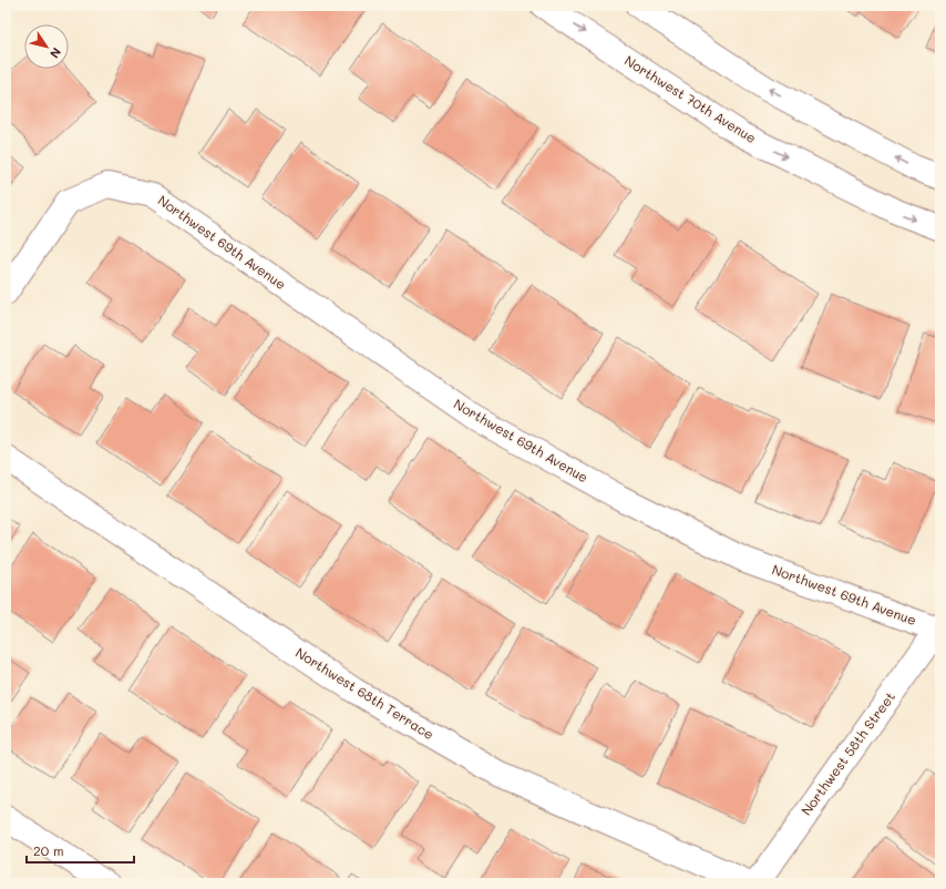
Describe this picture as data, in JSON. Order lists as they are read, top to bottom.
{
  "streets": {
    "street": [
      "Northwest 70th Avenue",
      "Northwest 69th Avenue",
      "Northwest 68th Terrace",
      "Northwest 58th Street"
    ]
  },
  "crossings": [
    ["Northwest 69th Avenue", "Northwest 58th Street"]
  ],
  "scale_bar": "20 m",
  "north": "bottom right"
}
